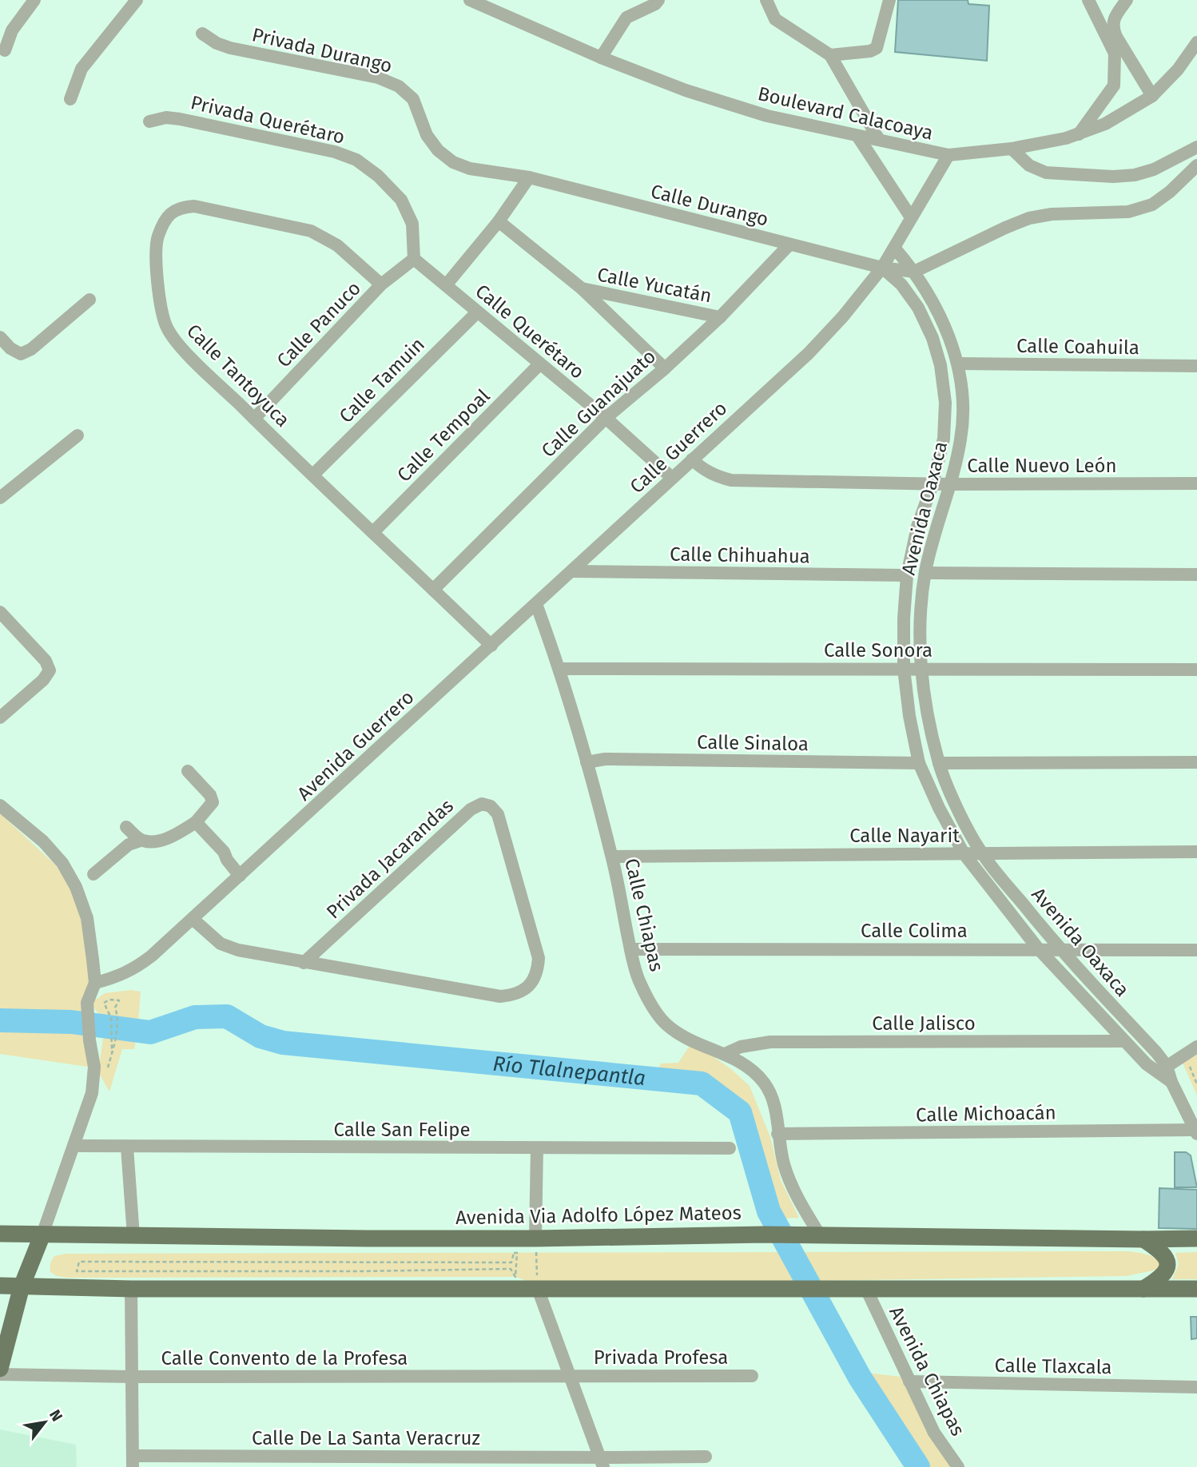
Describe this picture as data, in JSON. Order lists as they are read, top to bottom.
{
  "streets": {
    "main road": ["Avenida Via Adolfo López Mateos"],
    "street": [
      "Privada Durango",
      "Boulevard Calacoaya",
      "Privada Querétaro",
      "Calle Durango",
      "Calle Yucatán",
      "Calle Panuco",
      "Calle Querétaro",
      "Calle Coahuila",
      "Calle Tantoyuca",
      "Calle Tamuin",
      "Calle Guanajuato",
      "Calle Tempoal",
      "Calle Guerrero",
      "Calle Nuevo León",
      "Avenida Oaxaca",
      "Calle Chihuahua",
      "Calle Sonora",
      "Calle Sinaloa",
      "Avenida Guerrero",
      "Calle Nayarit",
      "Privada Jacarandas",
      "Calle Chiapas",
      "Calle Colima",
      "Calle Jalisco",
      "Calle Michoacán",
      "Calle San Felipe",
      "Privada Profesa",
      "Calle Convento de la Profesa",
      "Calle Tlaxcala",
      "Avenida Chiapas",
      "Calle De La Santa Veracruz"
    ]
  },
  "crossings": [
    ["Privada Durango", "Calle Durango"],
    ["Boulevard Calacoaya", "Calle Guerrero"],
    ["Privada Querétaro", "Calle Panuco"],
    ["Privada Querétaro", "Calle Querétaro"],
    ["Calle Durango", "Calle Guanajuato"],
    ["Calle Durango", "Calle Guerrero"],
    ["Calle Durango", "Avenida Oaxaca"],
    ["Calle Yucatán", "Calle Guanajuato"],
    ["Calle Panuco", "Calle Querétaro"],
    ["Calle Panuco", "Calle Tantoyuca"],
    ["Calle Querétaro", "Calle Tamuin"],
    ["Calle Querétaro", "Calle Guanajuato"],
    ["Calle Querétaro", "Calle Tempoal"],
    ["Calle Querétaro", "Calle Guerrero"],
    ["Calle Coahuila", "Avenida Oaxaca"],
    ["Calle Tantoyuca", "Calle Tamuin"],
    ["Calle Tantoyuca", "Calle Guanajuato"],
    ["Calle Tantoyuca", "Calle Tempoal"],
    ["Calle Tantoyuca", "Calle Guerrero"],
    ["Calle Tantoyuca", "Avenida Guerrero"],
    ["Calle Guerrero", "Calle Nuevo León"],
    ["Calle Guerrero", "Avenida Oaxaca"],
    ["Calle Guerrero", "Calle Chihuahua"],
    ["Calle Guerrero", "Avenida Guerrero"],
    ["Calle Guerrero", "Calle Chiapas"],
    ["Calle Nuevo León", "Avenida Oaxaca"],
    ["Avenida Oaxaca", "Calle Chihuahua"],
    ["Avenida Oaxaca", "Calle Sonora"],
    ["Avenida Oaxaca", "Calle Sinaloa"],
    ["Avenida Oaxaca", "Calle Nayarit"],
    ["Avenida Oaxaca", "Calle Colima"],
    ["Avenida Oaxaca", "Calle Jalisco"],
    ["Avenida Oaxaca", "Calle Michoacán"],
    ["Calle Sonora", "Calle Chiapas"],
    ["Calle Sinaloa", "Calle Chiapas"],
    ["Avenida Guerrero", "Privada Jacarandas"],
    ["Calle Nayarit", "Calle Chiapas"],
    ["Calle Chiapas", "Calle Colima"],
    ["Calle Chiapas", "Calle Jalisco"],
    ["Calle Chiapas", "Calle Michoacán"],
    ["Calle Chiapas", "Avenida Via Adolfo López Mateos"],
    ["Privada Profesa", "Calle Convento de la Profesa"],
    ["Calle Tlaxcala", "Avenida Chiapas"]
  ],
  "water": ["Río Tlalnepantla"],
  "north": "top right"
}
